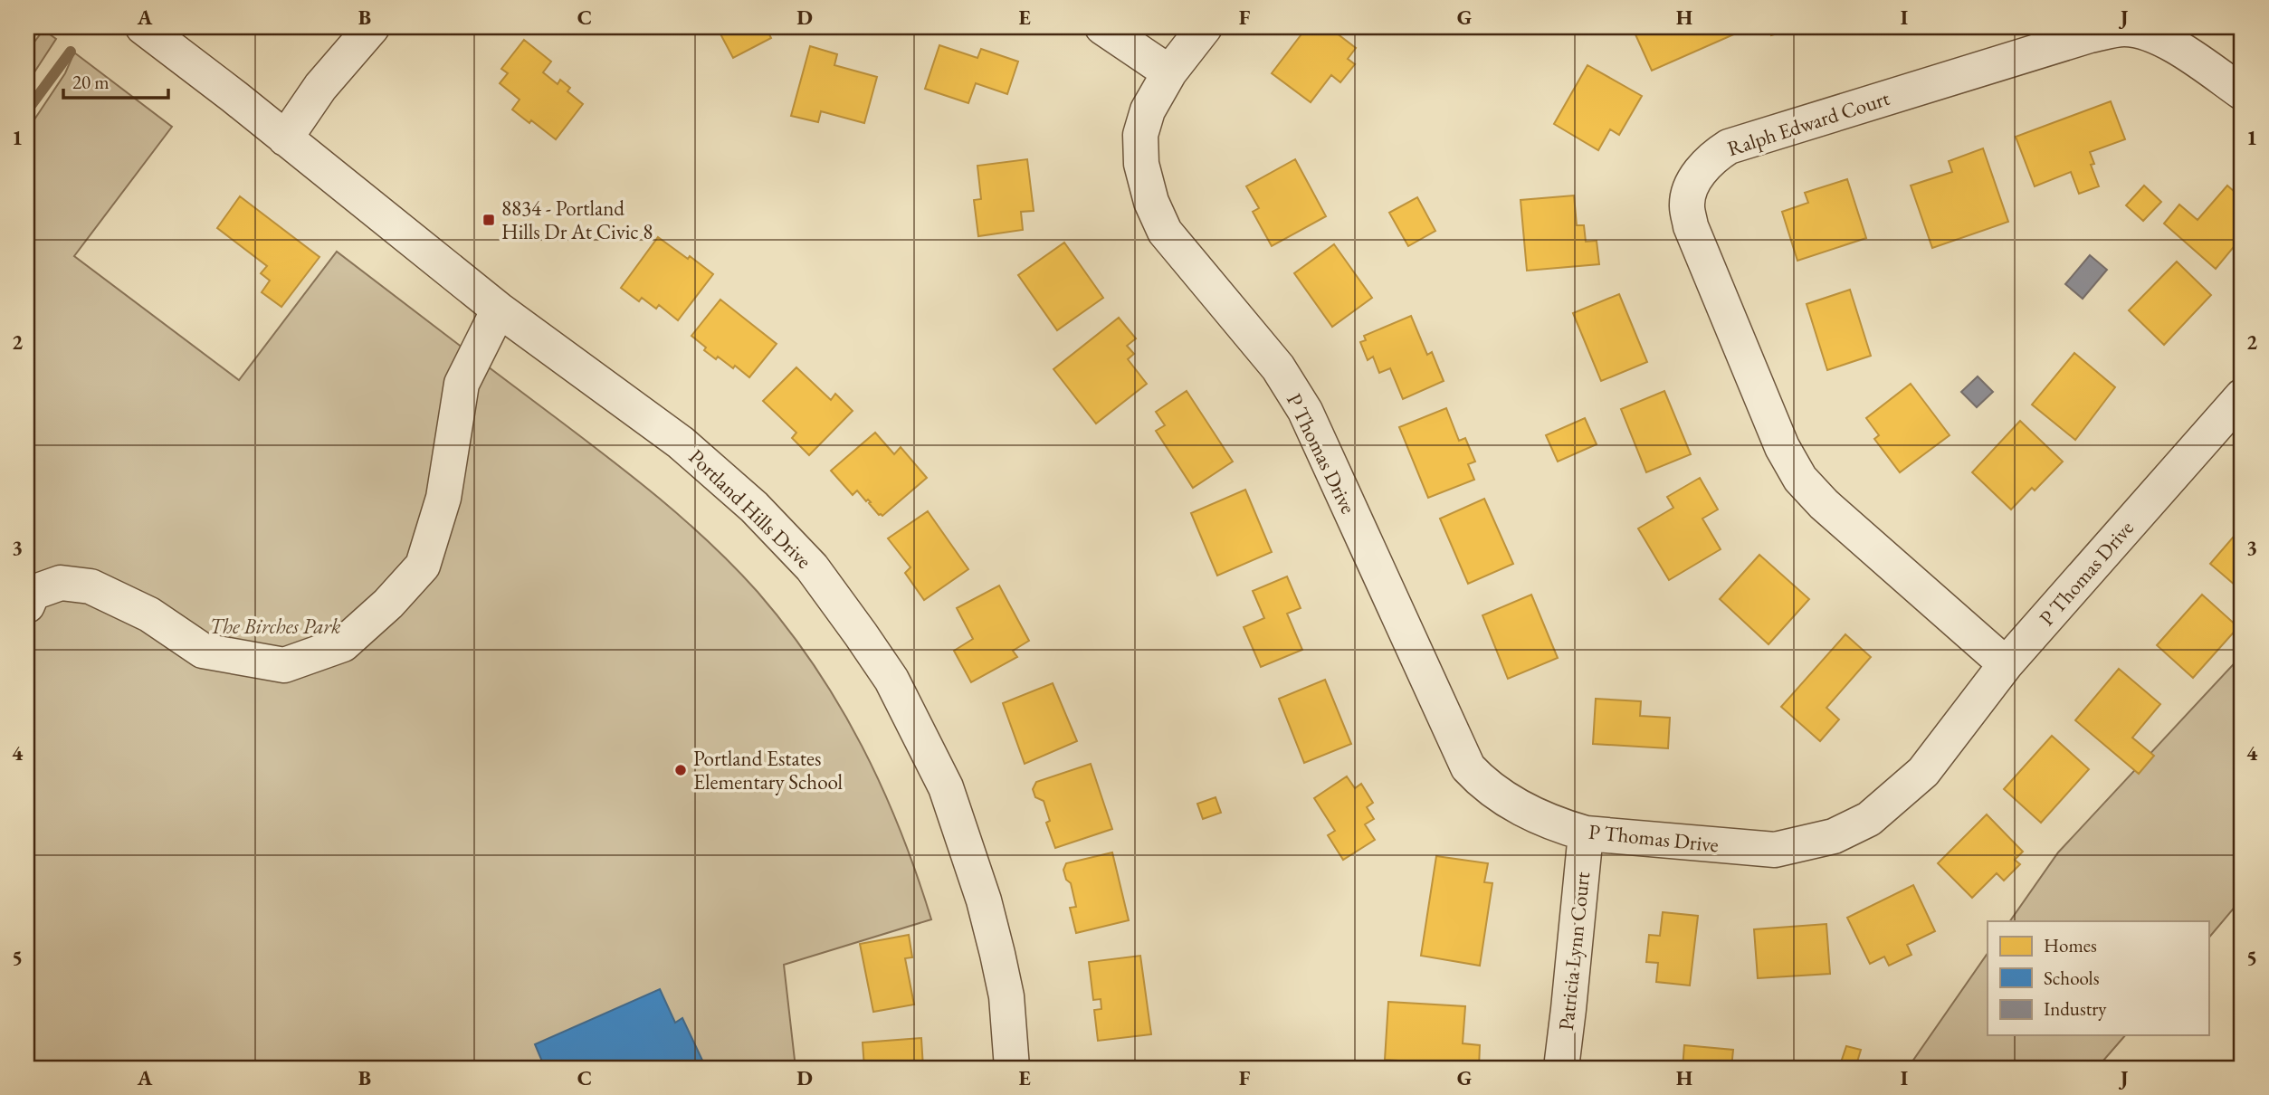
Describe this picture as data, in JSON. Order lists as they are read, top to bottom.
{
  "streets": {
    "street": [
      "Ralph Edward Court",
      "P Thomas Drive",
      "Portland Hills Drive",
      "Patricia Lynn Court"
    ]
  },
  "crossings": [
    ["Ralph Edward Court", "P Thomas Drive"],
    ["P Thomas Drive", "Patricia Lynn Court"]
  ],
  "parks": ["The Birches Park"],
  "places": {
    "transit": ["8834 - Portland Hills Dr At Civic 8"],
    "other": ["Portland Estates Elementary School"]
  },
  "legend": ["Homes", "Schools", "Industry"],
  "scale_bar": "20 m",
  "grid": {
    "columns": [
      "A",
      "B",
      "C",
      "D",
      "E",
      "F",
      "G",
      "H",
      "I",
      "J"
    ],
    "rows": [
      "1",
      "2",
      "3",
      "4",
      "5"
    ]
  }
}
